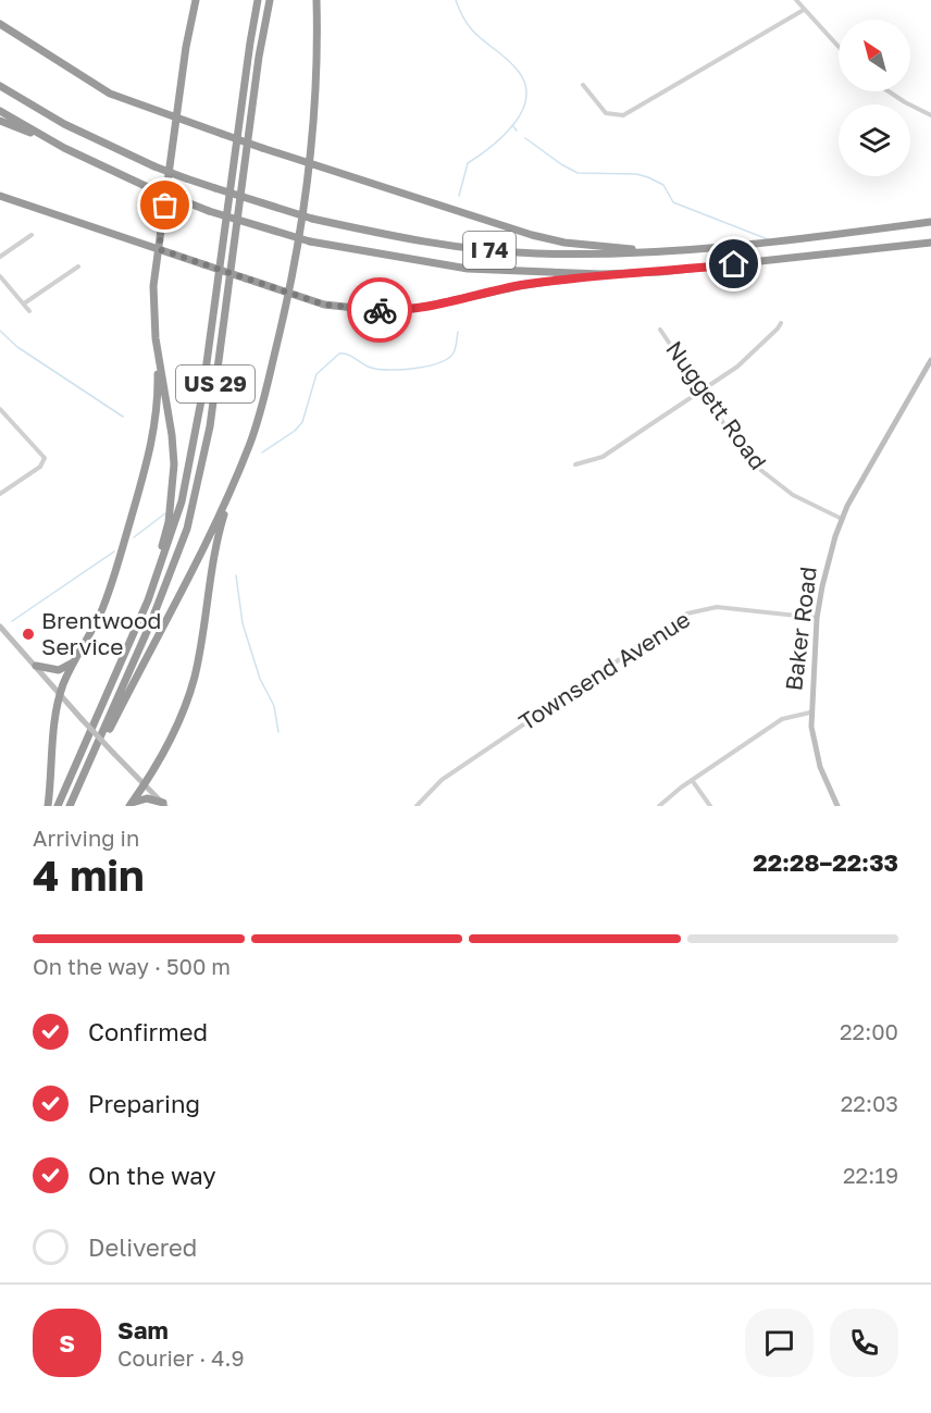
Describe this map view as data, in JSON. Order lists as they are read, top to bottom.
{
  "streets": {
    "highway": ["I 74", "US 29"],
    "street": ["Nuggett Road", "Baker Road", "Townsend Avenue"]
  },
  "crossings": [
    ["Nuggett Road", "Baker Road"],
    ["Baker Road", "Townsend Avenue"]
  ],
  "places": ["Brentwood Service"],
  "north": "top left",
  "page": {
    "heading": ["4 min", "Arriving in", "22:28–22:33"],
    "panel": ["Sam", "Courier · 4.9"],
    "bar": "On the way · 500 m",
    "list": [
      ["Confirmed", "22:00"],
      ["Preparing", "22:03"],
      ["On the way", "22:19"],
      "Delivered"
    ],
    "round": "S"
  }
}
